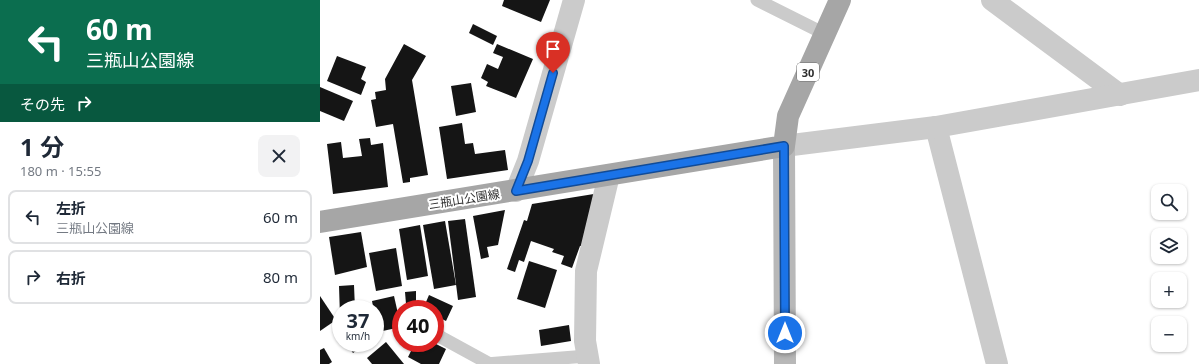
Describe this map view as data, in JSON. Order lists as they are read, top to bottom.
{
  "streets": {
    "main road": ["30", "三瓶山公園線"]
  },
  "crossings": [
    ["30", "三瓶山公園線"]
  ],
  "page": {
    "turn": ["60 m", "三瓶山公園線"],
    "then": "その先",
    "heading": ["1 分", "180 m · 15:55"],
    "map_buttons": ["+", "−"],
    "list": [
      {
        "name": "左折",
        "note": "三瓶山公園線",
        "value": "60 m"
      },
      {
        "name": "右折",
        "value": "80 m"
      }
    ],
    "speed": "37 km/h",
    "limit": "40"
  }
}
